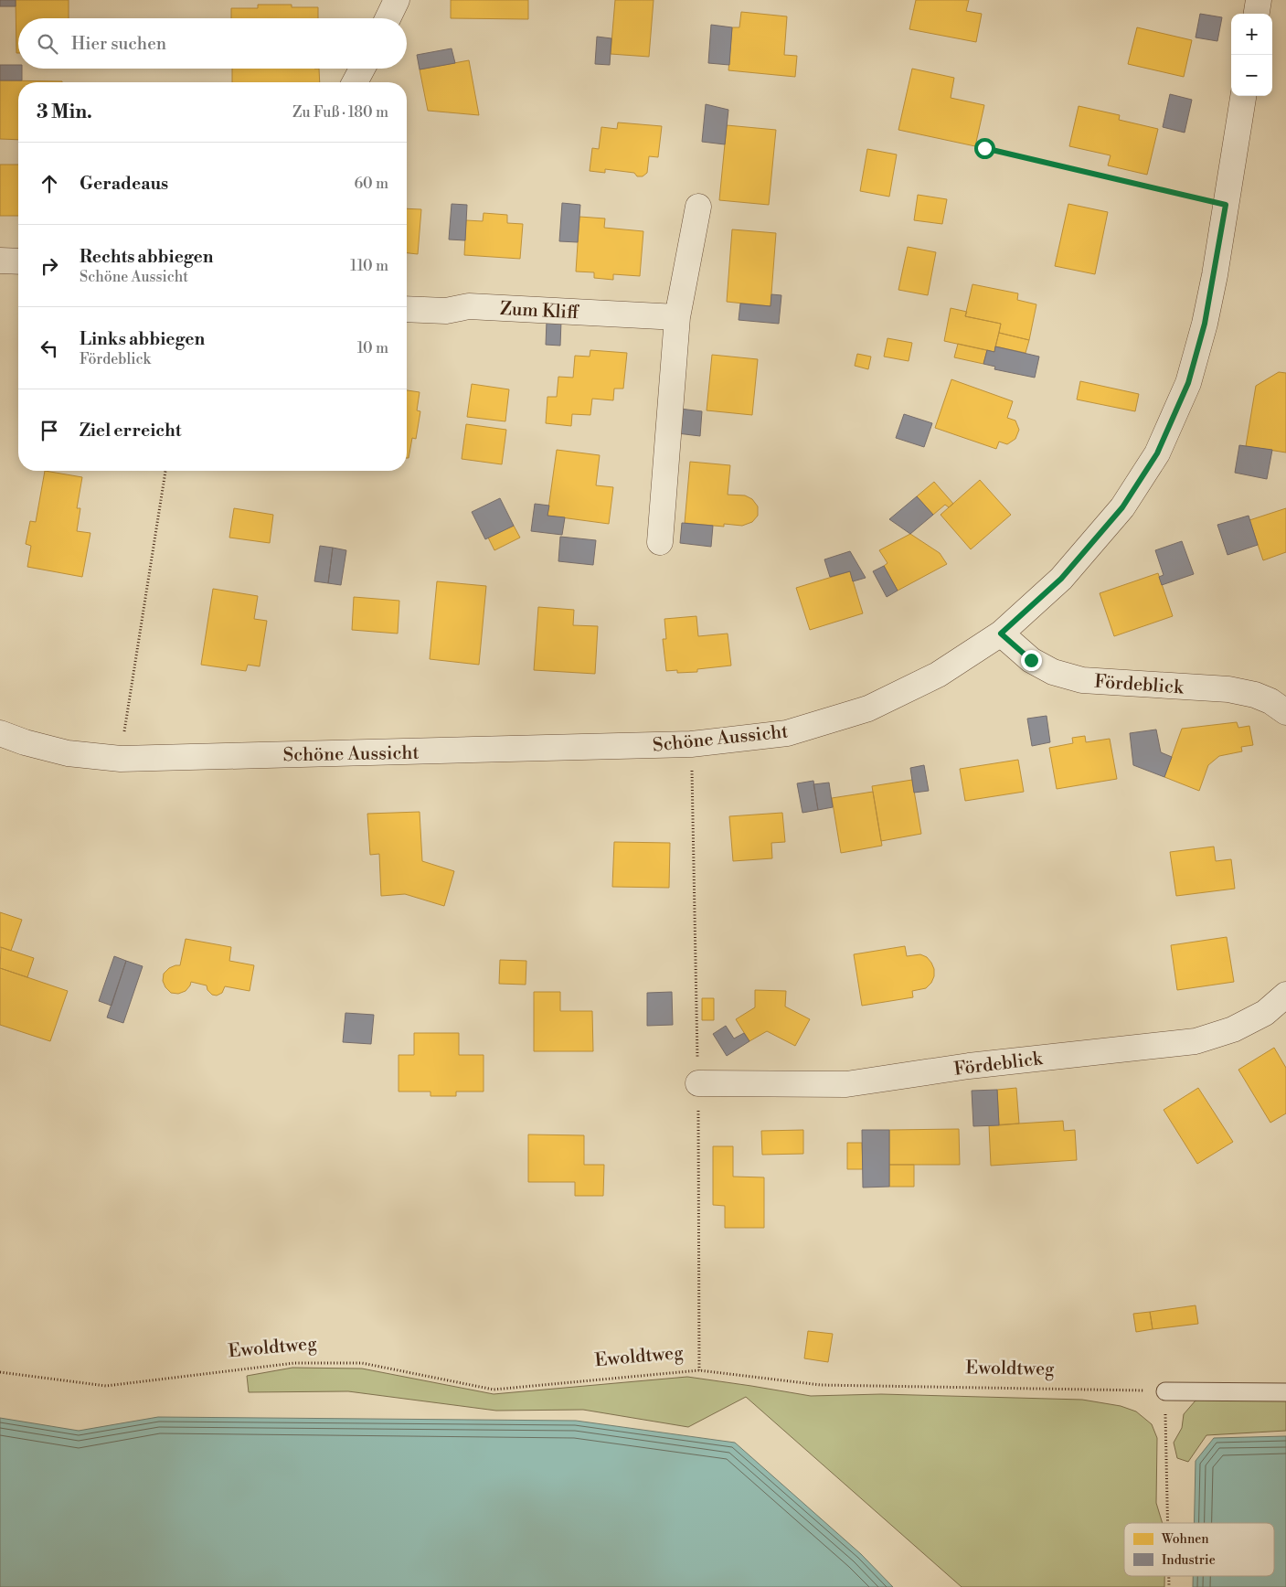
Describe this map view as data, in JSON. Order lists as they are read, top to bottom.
{
  "streets": {
    "street": ["Zum Kliff", "Fördeblick", "Schöne Aussicht"],
    "path": ["Ewoldtweg"]
  },
  "crossings": [
    ["Fördeblick", "Schöne Aussicht"]
  ],
  "legend": ["Wohnen", "Industrie"],
  "page": {
    "map_buttons": ["+", "−"],
    "search": "Hier suchen",
    "heading": ["3 Min.", "Zu Fuß · 180 m"],
    "list": [
      ["Geradeaus", "60 m"],
      ["Rechts abbiegen", "Schöne Aussicht", "110 m"],
      ["Links abbiegen", "Fördeblick", "10 m"],
      "Ziel erreicht"
    ]
  }
}
